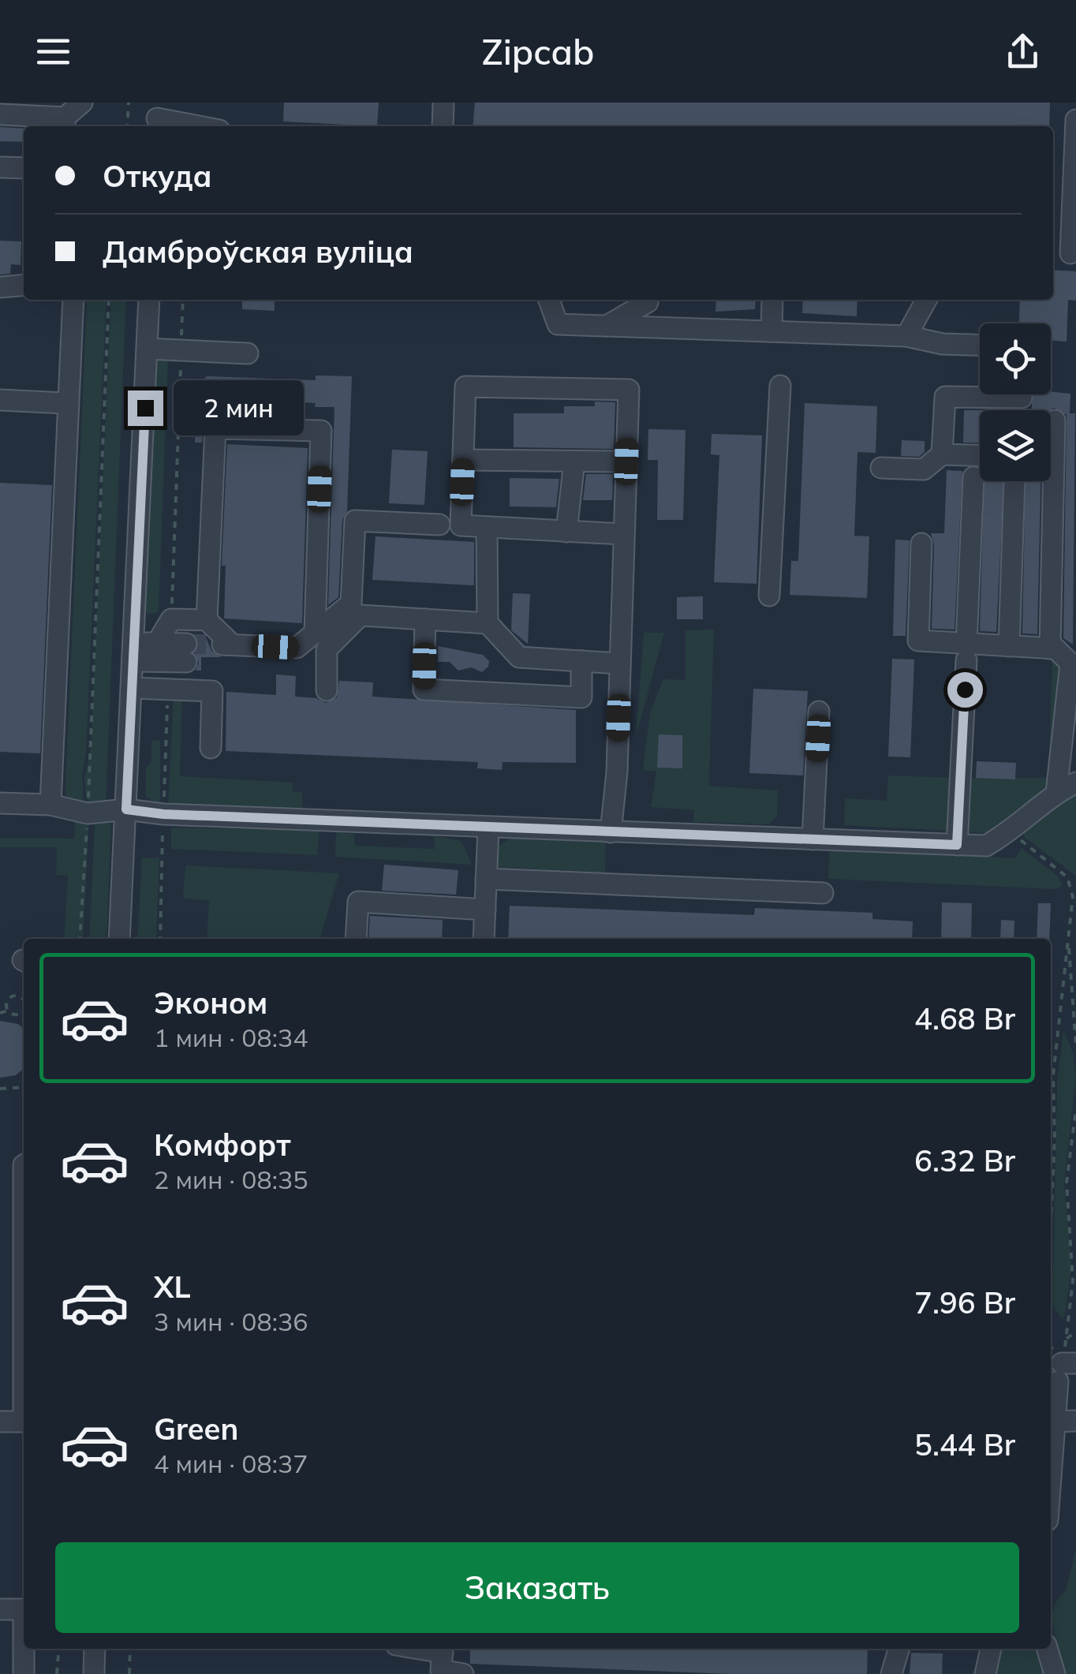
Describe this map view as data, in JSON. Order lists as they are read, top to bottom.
{
  "page": {
    "header": "Zipcab",
    "banner": ["Откуда", "Дамброўская вуліца"],
    "bubble": "2 мин",
    "list": [
      {
        "name": "Эконом",
        "note": "1 мин · 08:34",
        "value": "4.68 Br"
      },
      {
        "name": "Комфорт",
        "note": "2 мин · 08:35",
        "value": "6.32 Br"
      },
      {
        "name": "XL",
        "note": "3 мин · 08:36",
        "value": "7.96 Br"
      },
      {
        "name": "Green",
        "note": "4 мин · 08:37",
        "value": "5.44 Br"
      }
    ],
    "buttons": "Заказать"
  }
}
